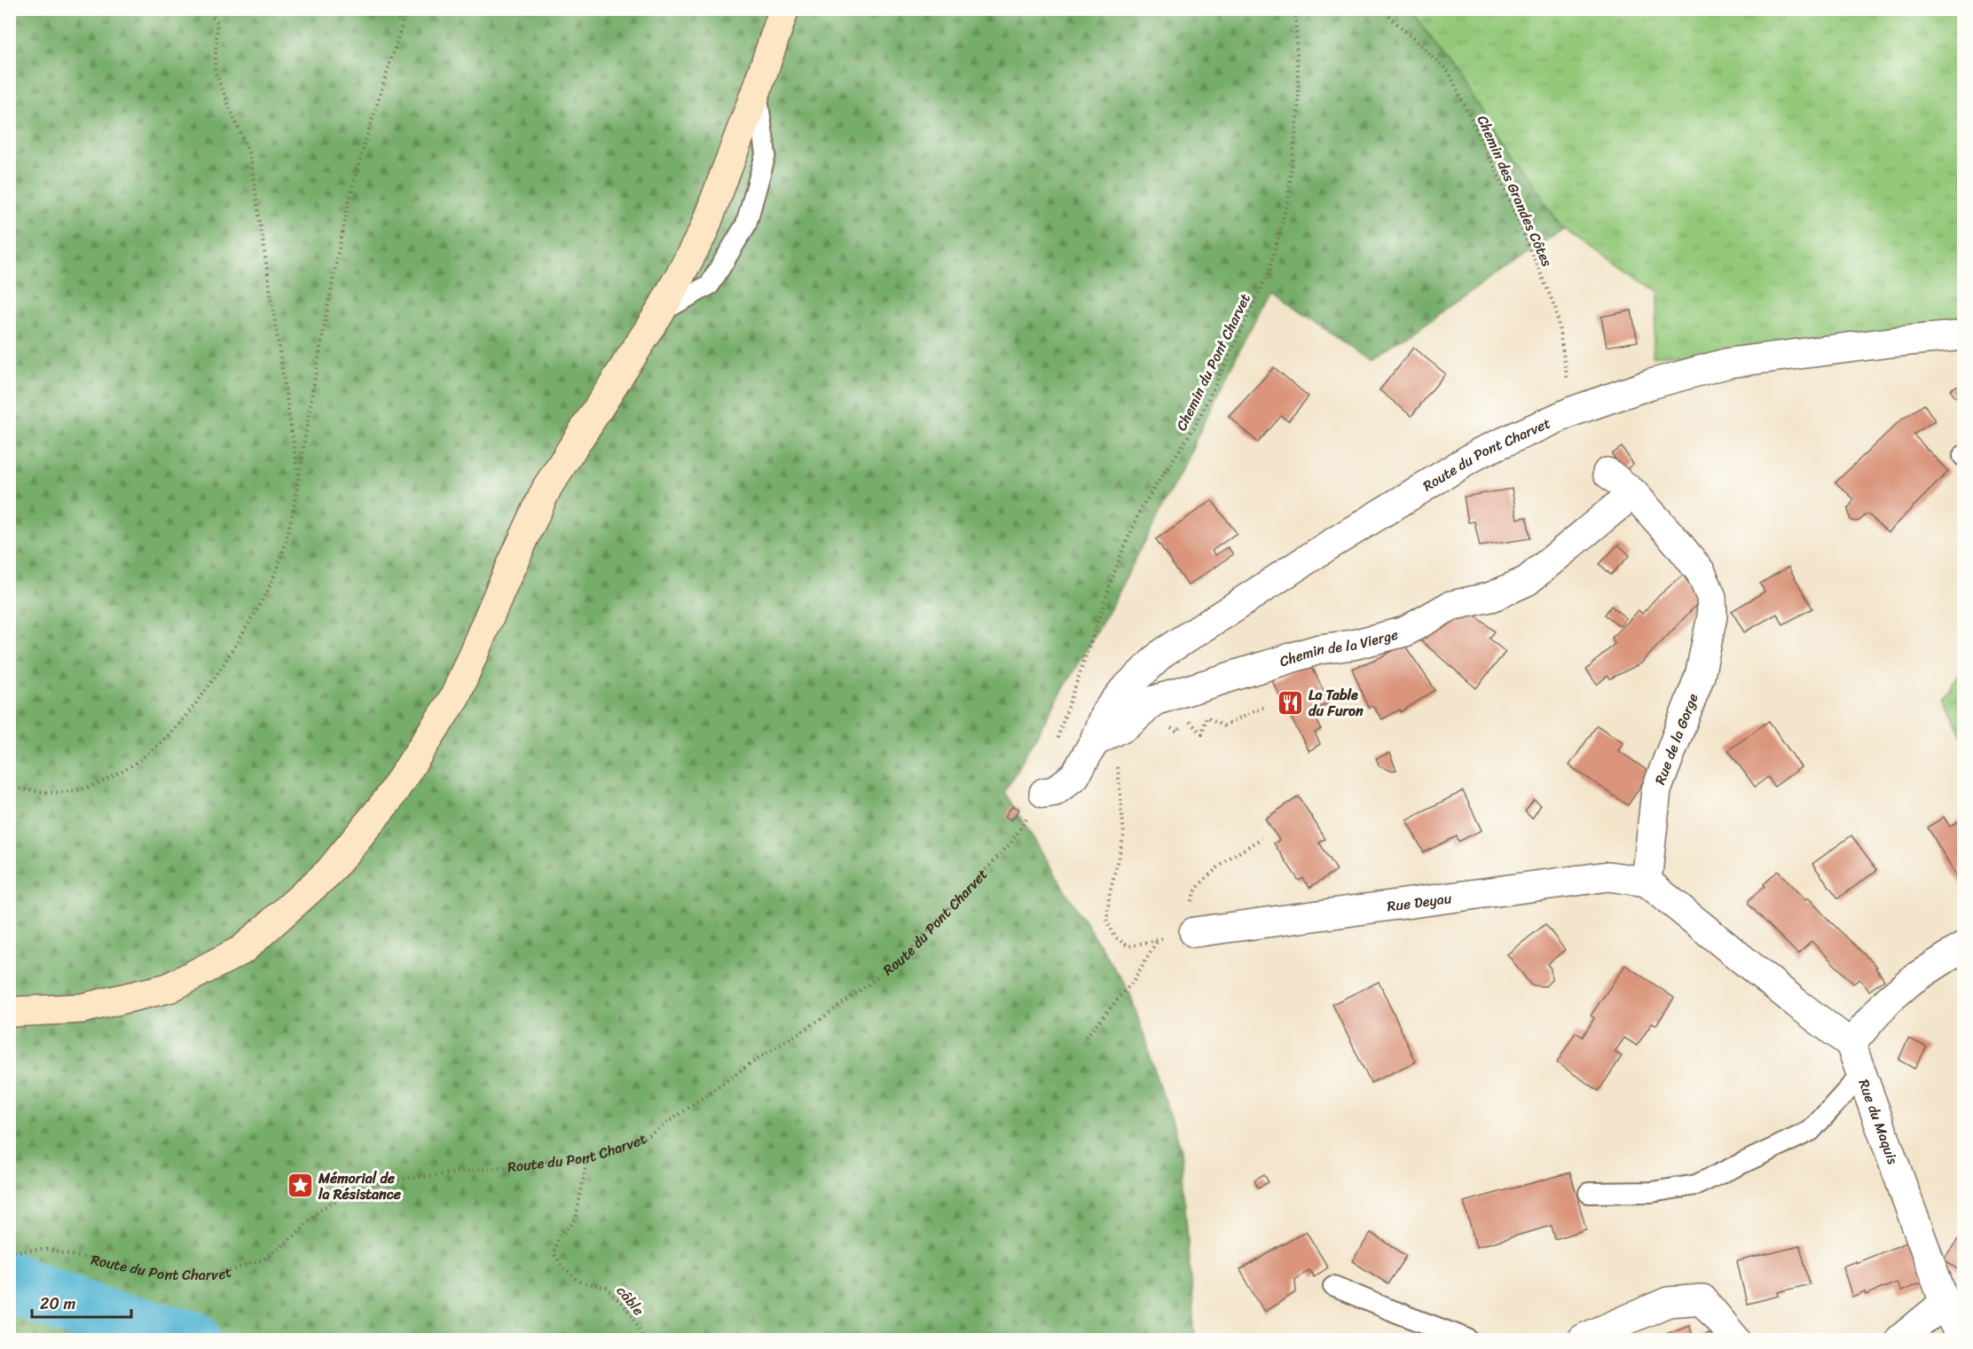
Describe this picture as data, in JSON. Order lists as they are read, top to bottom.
{
  "streets": {
    "street": [
      "Route du Pont Charvet",
      "Chemin de la Vierge",
      "Rue de la Gorge",
      "Rue Deyau",
      "Rue du Maquis"
    ],
    "path": ["Chemin des Grandes Côtes", "Chemin du Pont Charvet", "câble"]
  },
  "crossings": [
    ["Chemin des Grandes Côtes", "Route du Pont Charvet"],
    ["Route du Pont Charvet", "Chemin de la Vierge"],
    ["Route du Pont Charvet", "câble"],
    ["Chemin de la Vierge", "Rue de la Gorge"],
    ["Rue de la Gorge", "Rue Deyau"]
  ],
  "places": {
    "restaurant": ["La Table du Furon"],
    "place": ["Mémorial de la Résistance"]
  },
  "scale_bar": "20 m"
}
